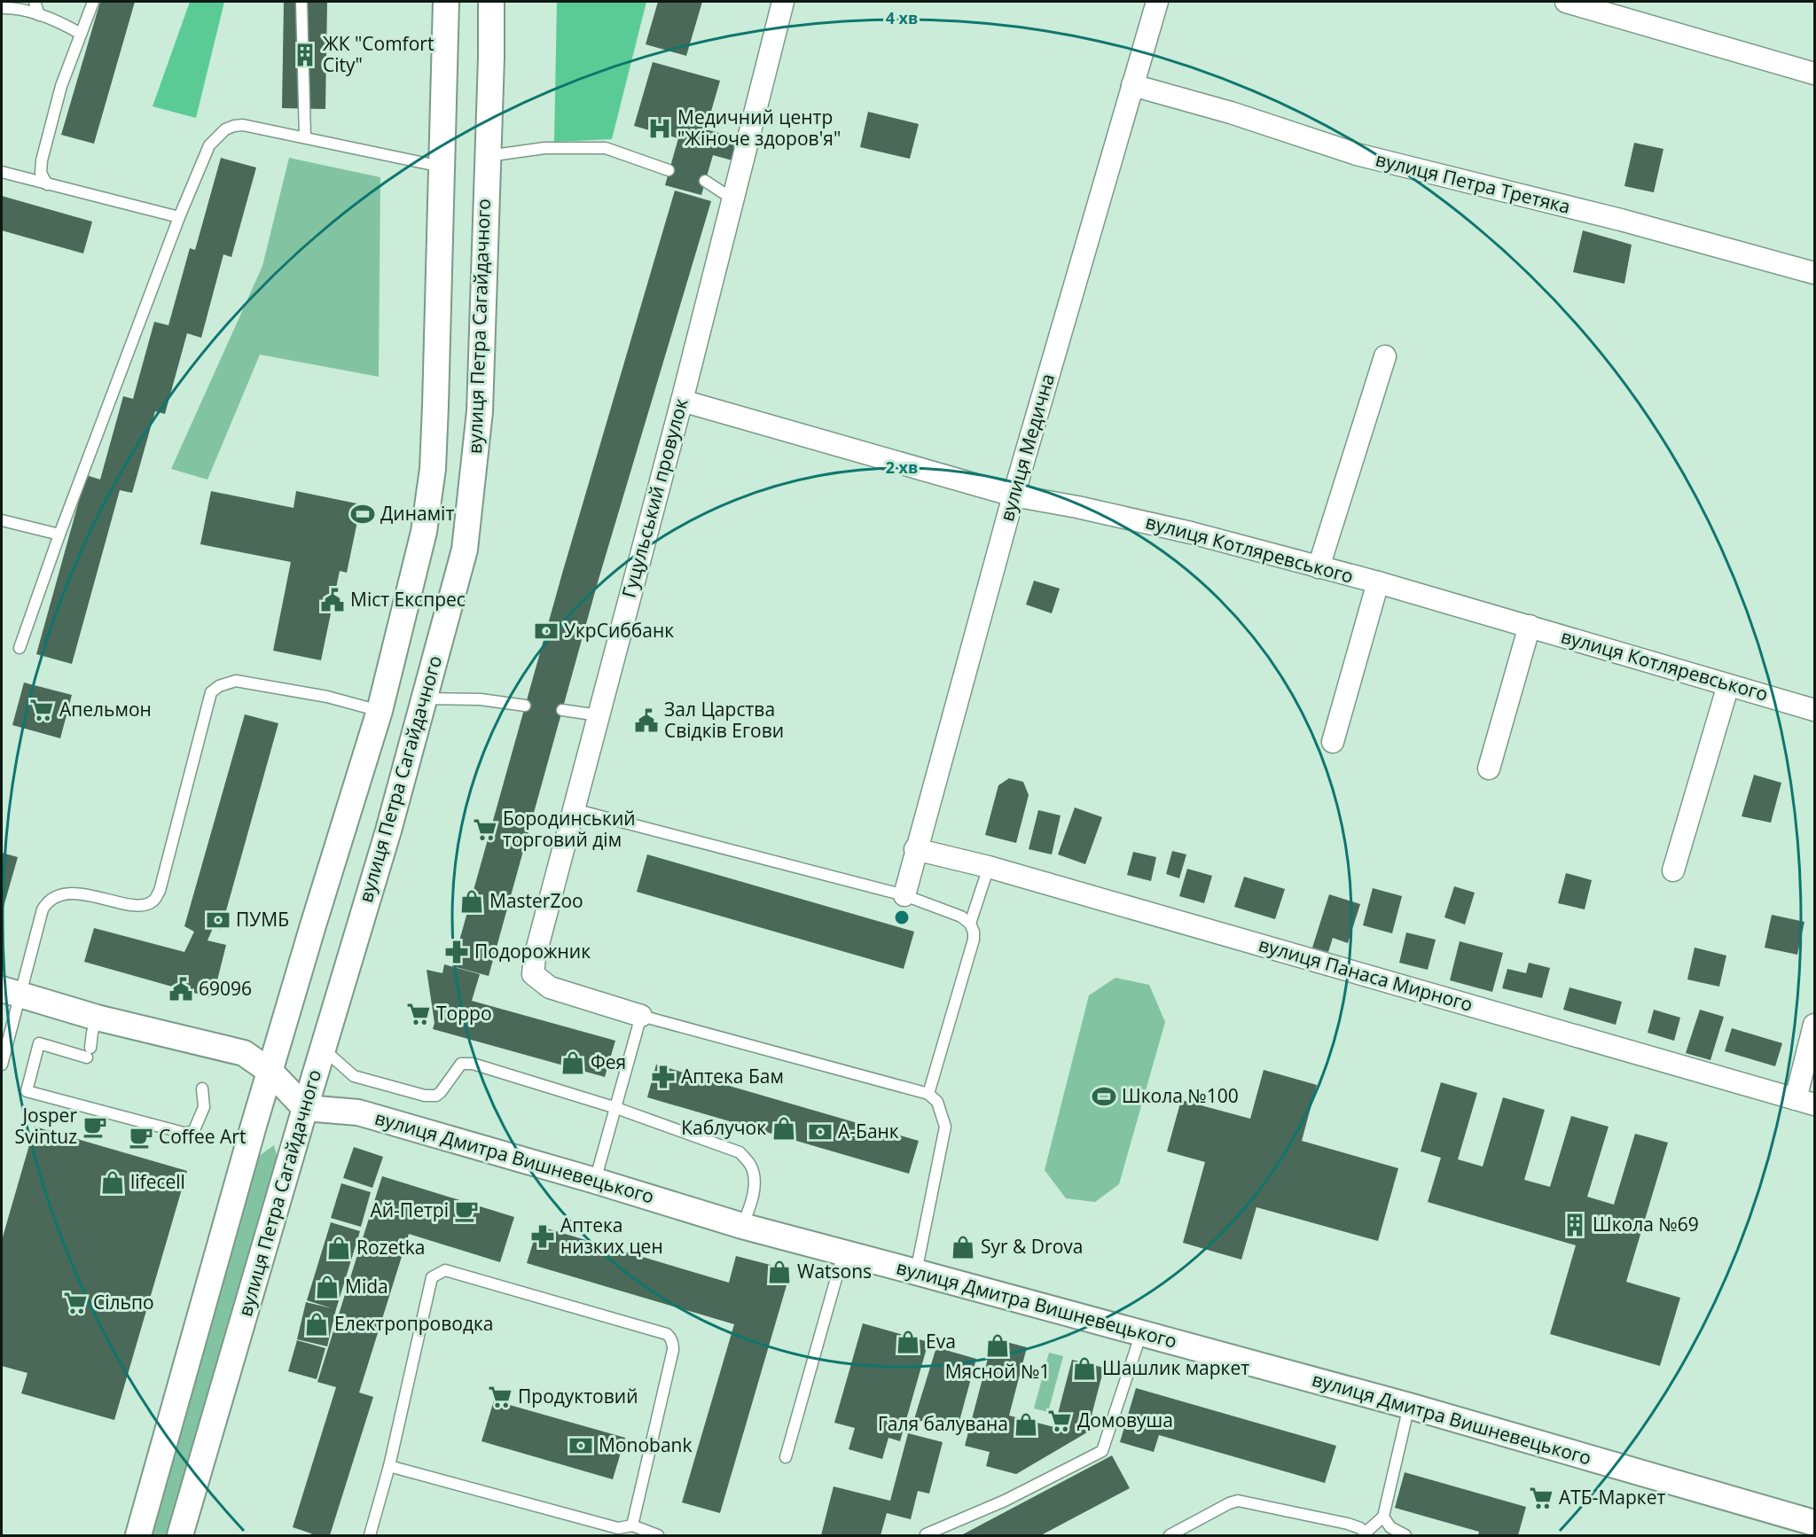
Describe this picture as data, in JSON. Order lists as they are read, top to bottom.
{
  "streets": {
    "street": [
      "вулиця Петра Третяка",
      "вулиця Петра Сагайдачного",
      "вулиця Медична",
      "Гуцульський провулок",
      "вулиця Котляревського",
      "вулиця Панаса Мирного",
      "вулиця Дмитра Вишневецького"
    ]
  },
  "crossings": [
    ["вулиця Петра Третяка", "вулиця Медична"],
    ["вулиця Петра Сагайдачного", "вулиця Дмитра Вишневецького"],
    ["вулиця Медична", "вулиця Котляревського"],
    ["вулиця Медична", "вулиця Панаса Мирного"],
    ["Гуцульський провулок", "вулиця Котляревського"]
  ],
  "places": {
    "building": ["ЖК \"Comfort City\"", "Школа №69"],
    "hospital": ["Медичний центр \"Жіноче здоров'я\""],
    "sports": ["Динаміт", "Школа №100"],
    "public building": ["Міст Експрес", "Зал Царства Свiдкiв Егови", "69096"],
    "bank": [
      "УкрСиббанк",
      "ПУМБ",
      "А-Банк",
      "Monobank"
    ],
    "supermarket": [
      "Апельмон",
      "Бородинський торговий дім",
      "Торро",
      "Сільпо",
      "Продуктовий",
      "Домовуша",
      "АТБ-Маркет"
    ],
    "shop": [
      "MasterZoo",
      "Фея",
      "Каблучок",
      "lifecell",
      "Syr & Drova",
      "Rozetka",
      "Watsons",
      "Mida",
      "Електропроводка",
      "Eva",
      "Мясной №1",
      "Шашлик маркет",
      "Галя балувана"
    ],
    "pharmacy": ["Подорожник", "Аптека Бам", "Аптека низких цен"],
    "cafe": ["Josper Svintuz", "Coffee Art", "Ай-Петрі"]
  },
  "rings": ["4 хв", "2 хв"]
}
